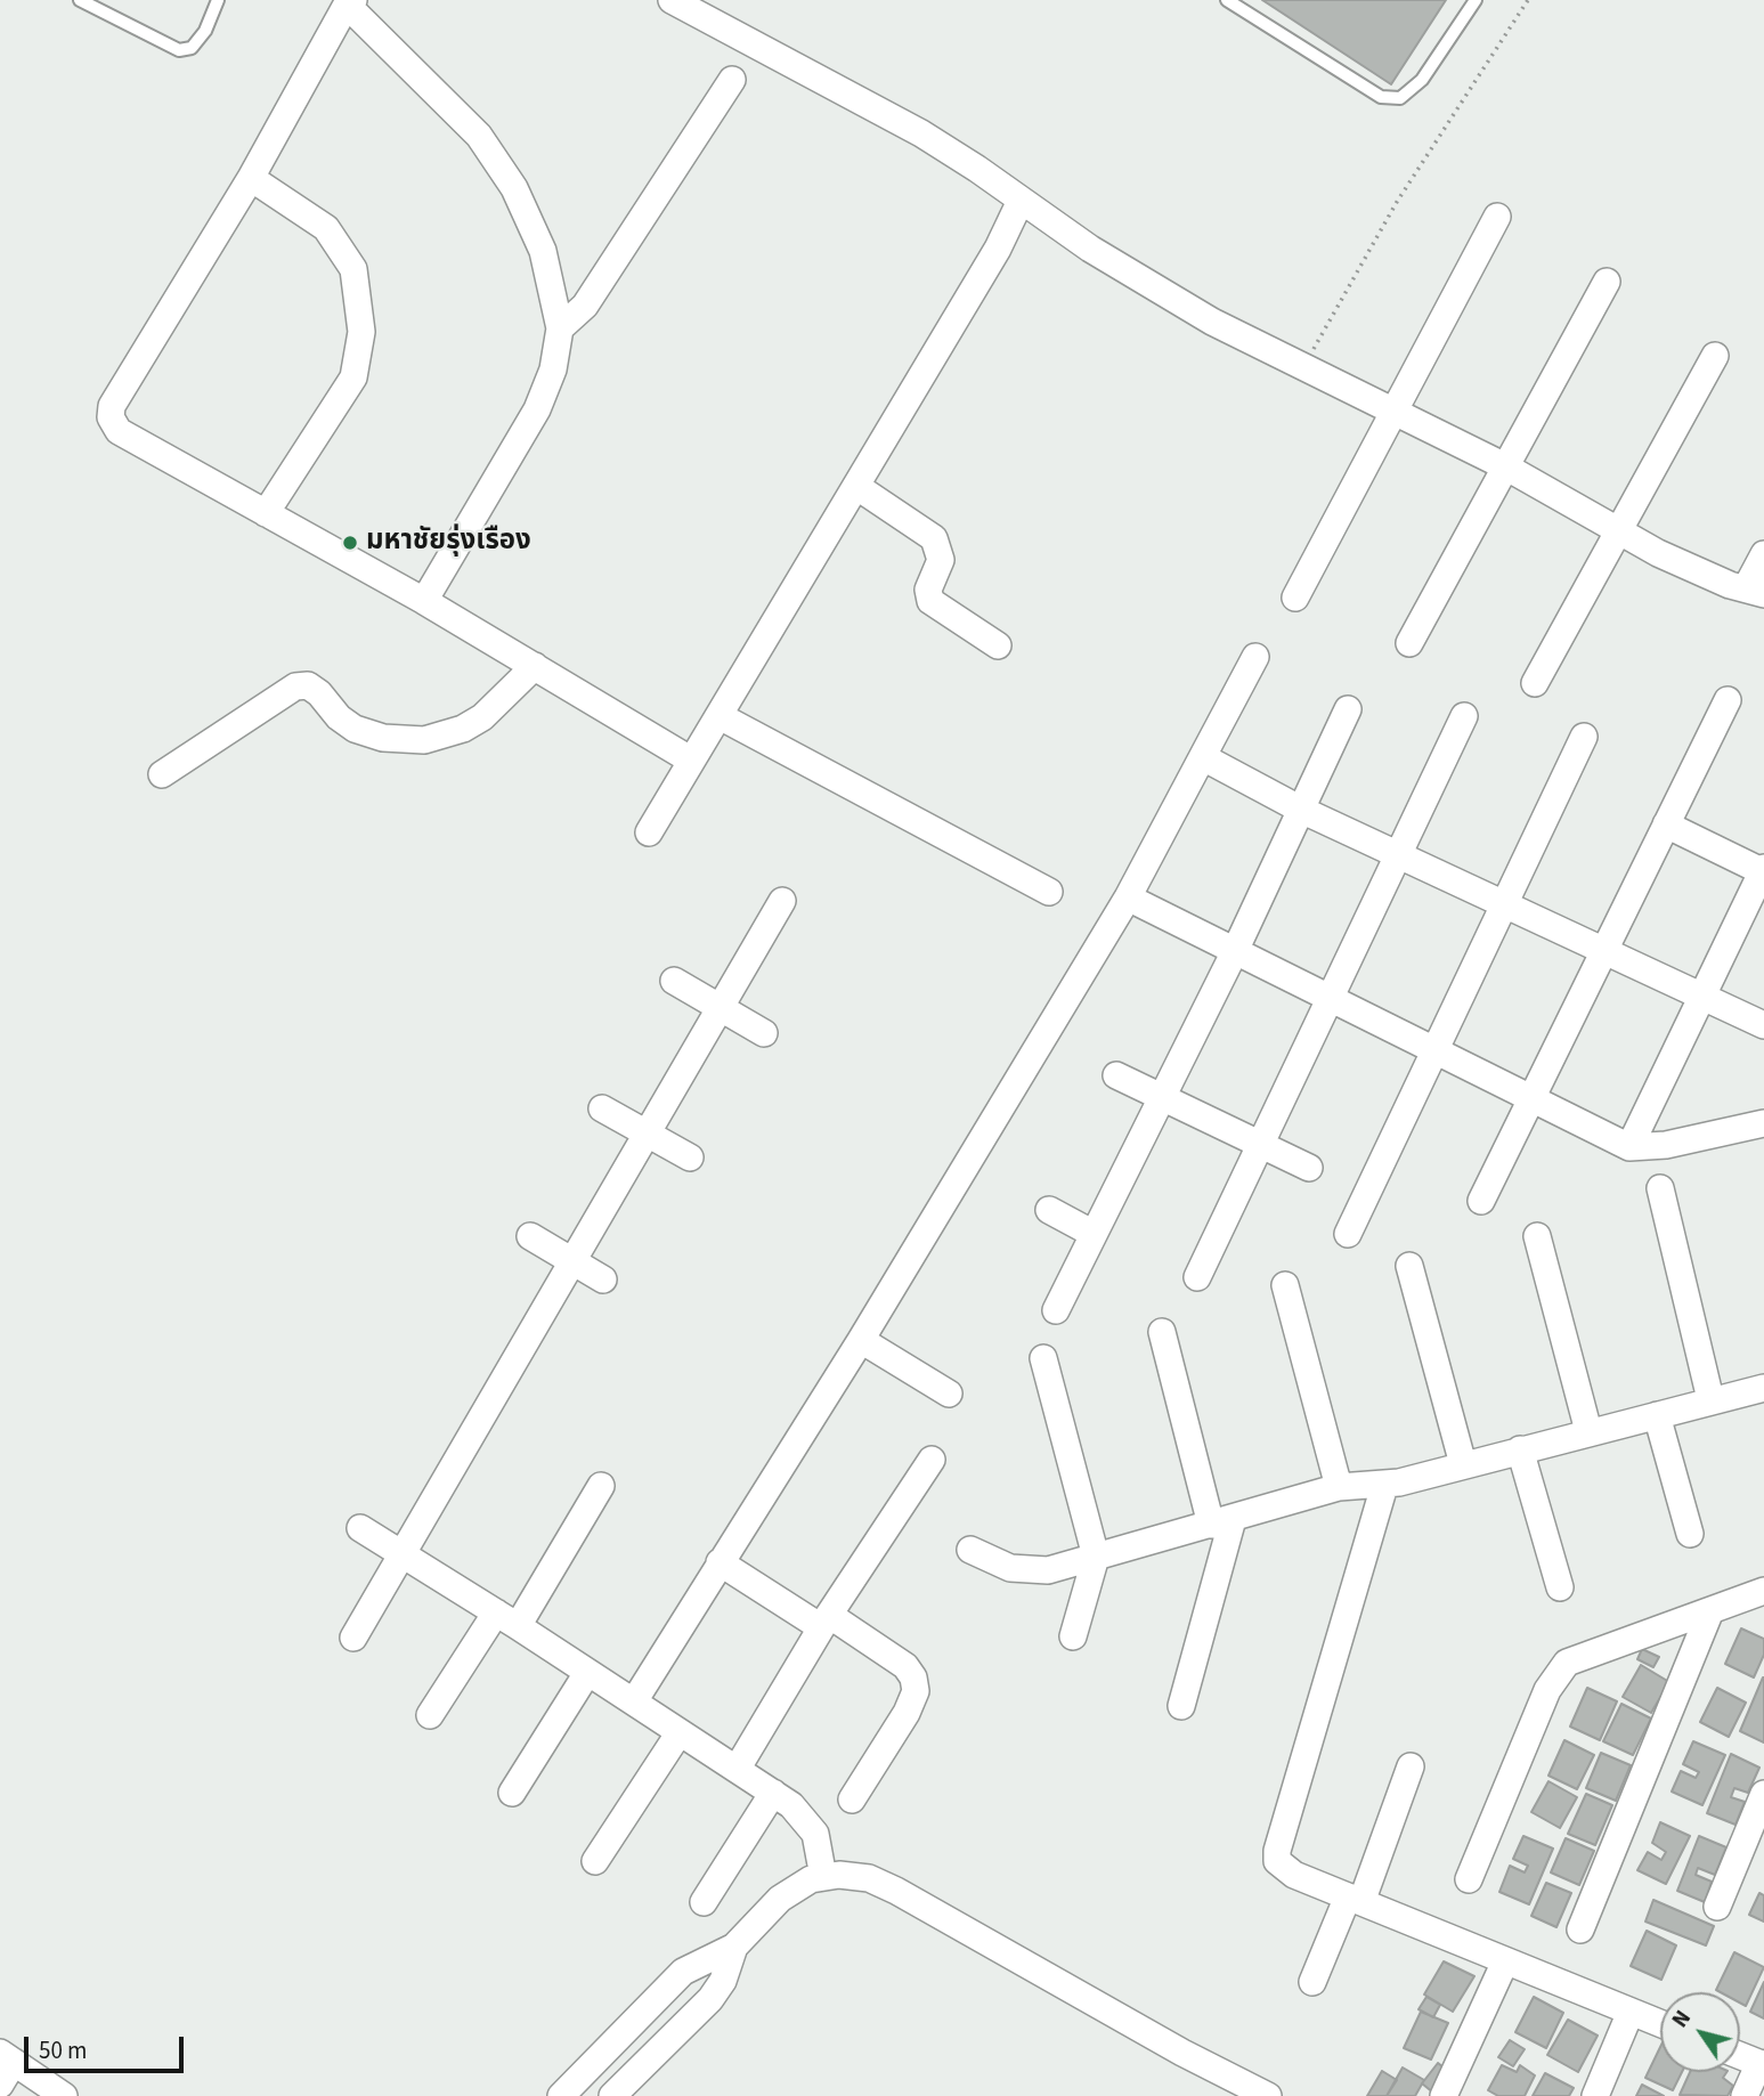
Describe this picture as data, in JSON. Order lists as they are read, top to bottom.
{
  "places": ["มหาชัยรุ่งเรือง"],
  "scale_bar": "50 m",
  "north": "top left"
}
